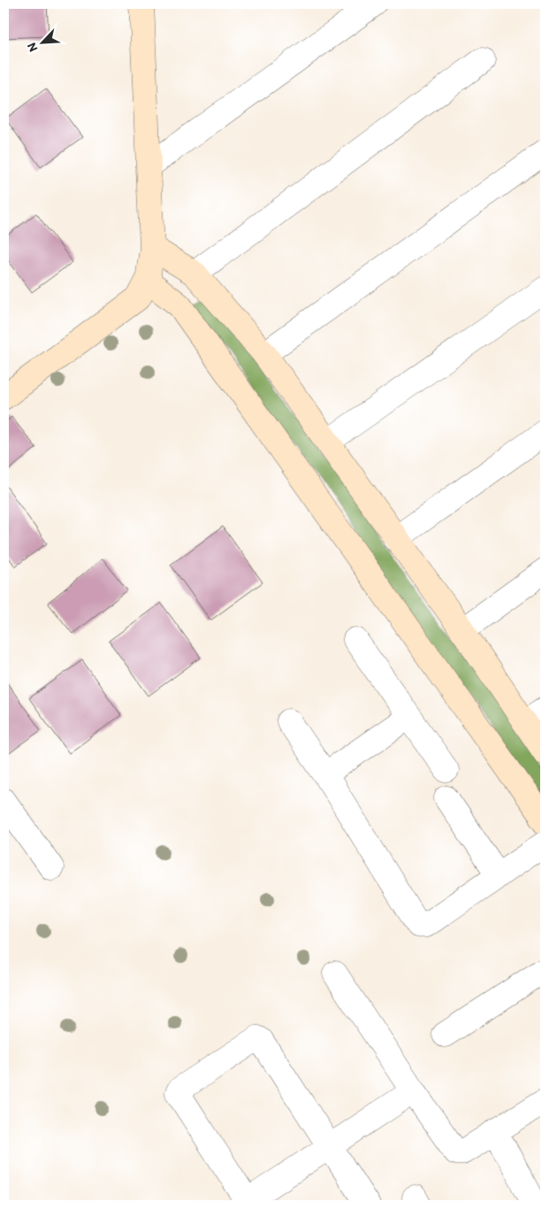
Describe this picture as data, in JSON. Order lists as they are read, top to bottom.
{
  "north": "bottom left"
}
